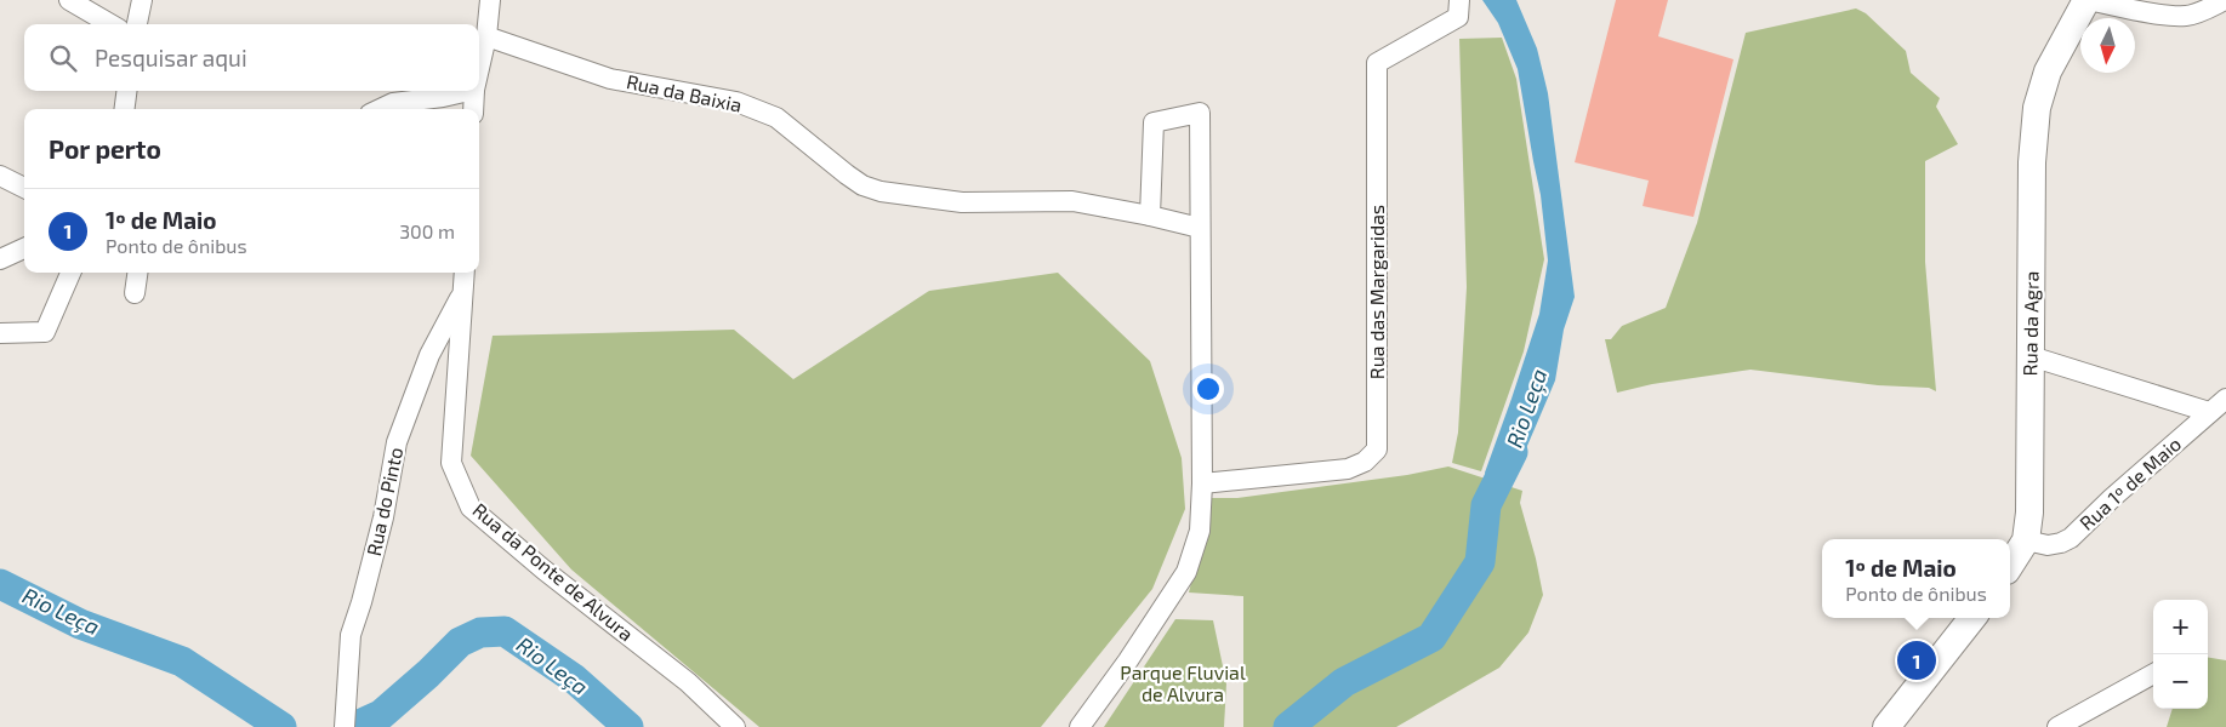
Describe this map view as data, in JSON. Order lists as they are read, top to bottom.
{
  "streets": {
    "main road": ["Rua da Agra"],
    "street": [
      "Rua da Baixia",
      "Rua das Margaridas",
      "Rua 1º de Maio",
      "Rua do Pinto",
      "Rua da Ponte de Alvura"
    ]
  },
  "crossings": [
    ["Rua da Agra", "Rua 1º de Maio"],
    ["Rua do Pinto", "Rua da Ponte de Alvura"]
  ],
  "water": ["Rio Leça"],
  "parks": ["Parque Fluvial de Alvura"],
  "north": "bottom",
  "page": {
    "search": "Pesquisar aqui",
    "heading": "Por perto",
    "list": [
      {
        "mark": "1",
        "name": "1º de Maio",
        "note": "Ponto de ônibus",
        "value": "300 m"
      }
    ],
    "popup": ["1º de Maio", "Ponto de ônibus"],
    "map_buttons": ["+", "−"],
    "pins": "1"
  }
}
